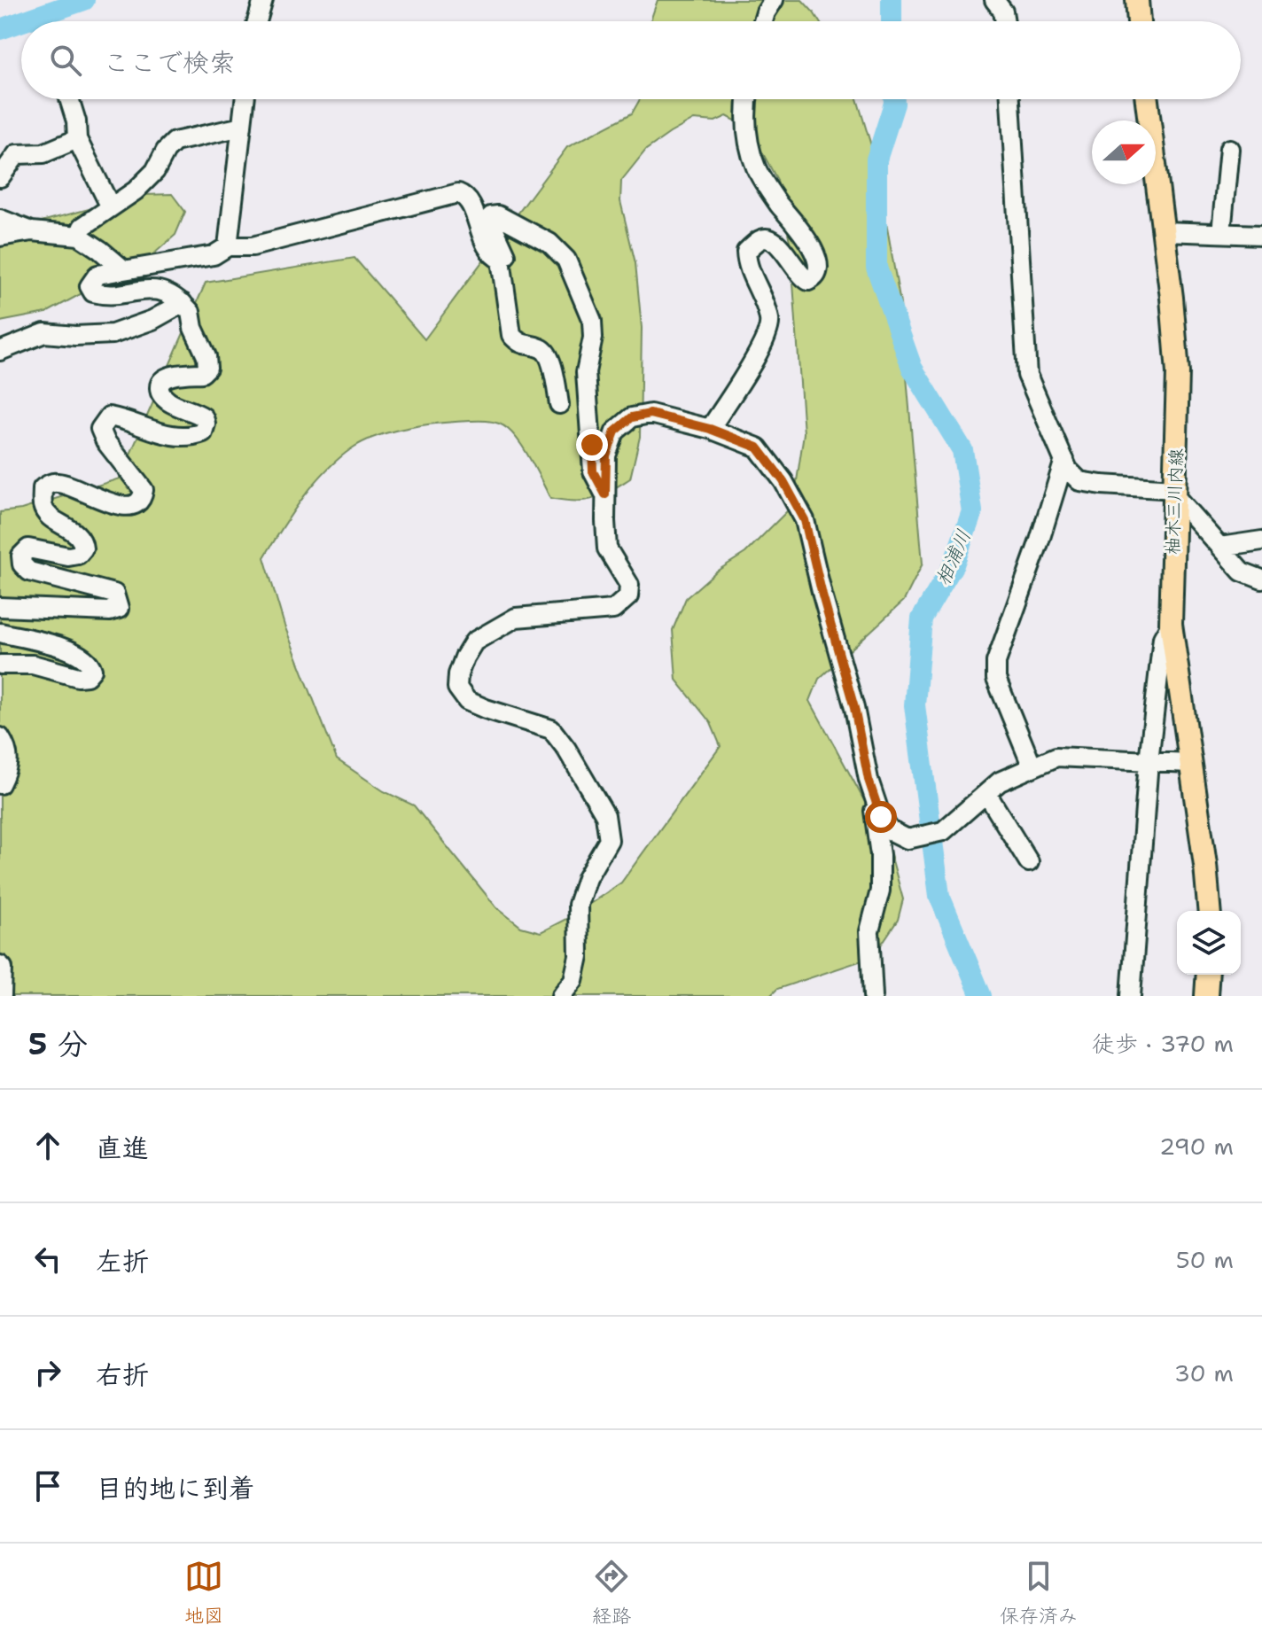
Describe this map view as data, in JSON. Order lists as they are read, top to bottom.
{
  "streets": {
    "main road": ["柚木三川内線"]
  },
  "water": ["相浦川"],
  "north": "right",
  "page": {
    "search": "ここで検索",
    "heading": ["5 分", "徒歩 · 370 m"],
    "list": [
      ["直進", "290 m"],
      ["左折", "50 m"],
      ["右折", "30 m"],
      "目的地に到着"
    ],
    "nav": ["地図", "経路", "保存済み"]
  }
}
